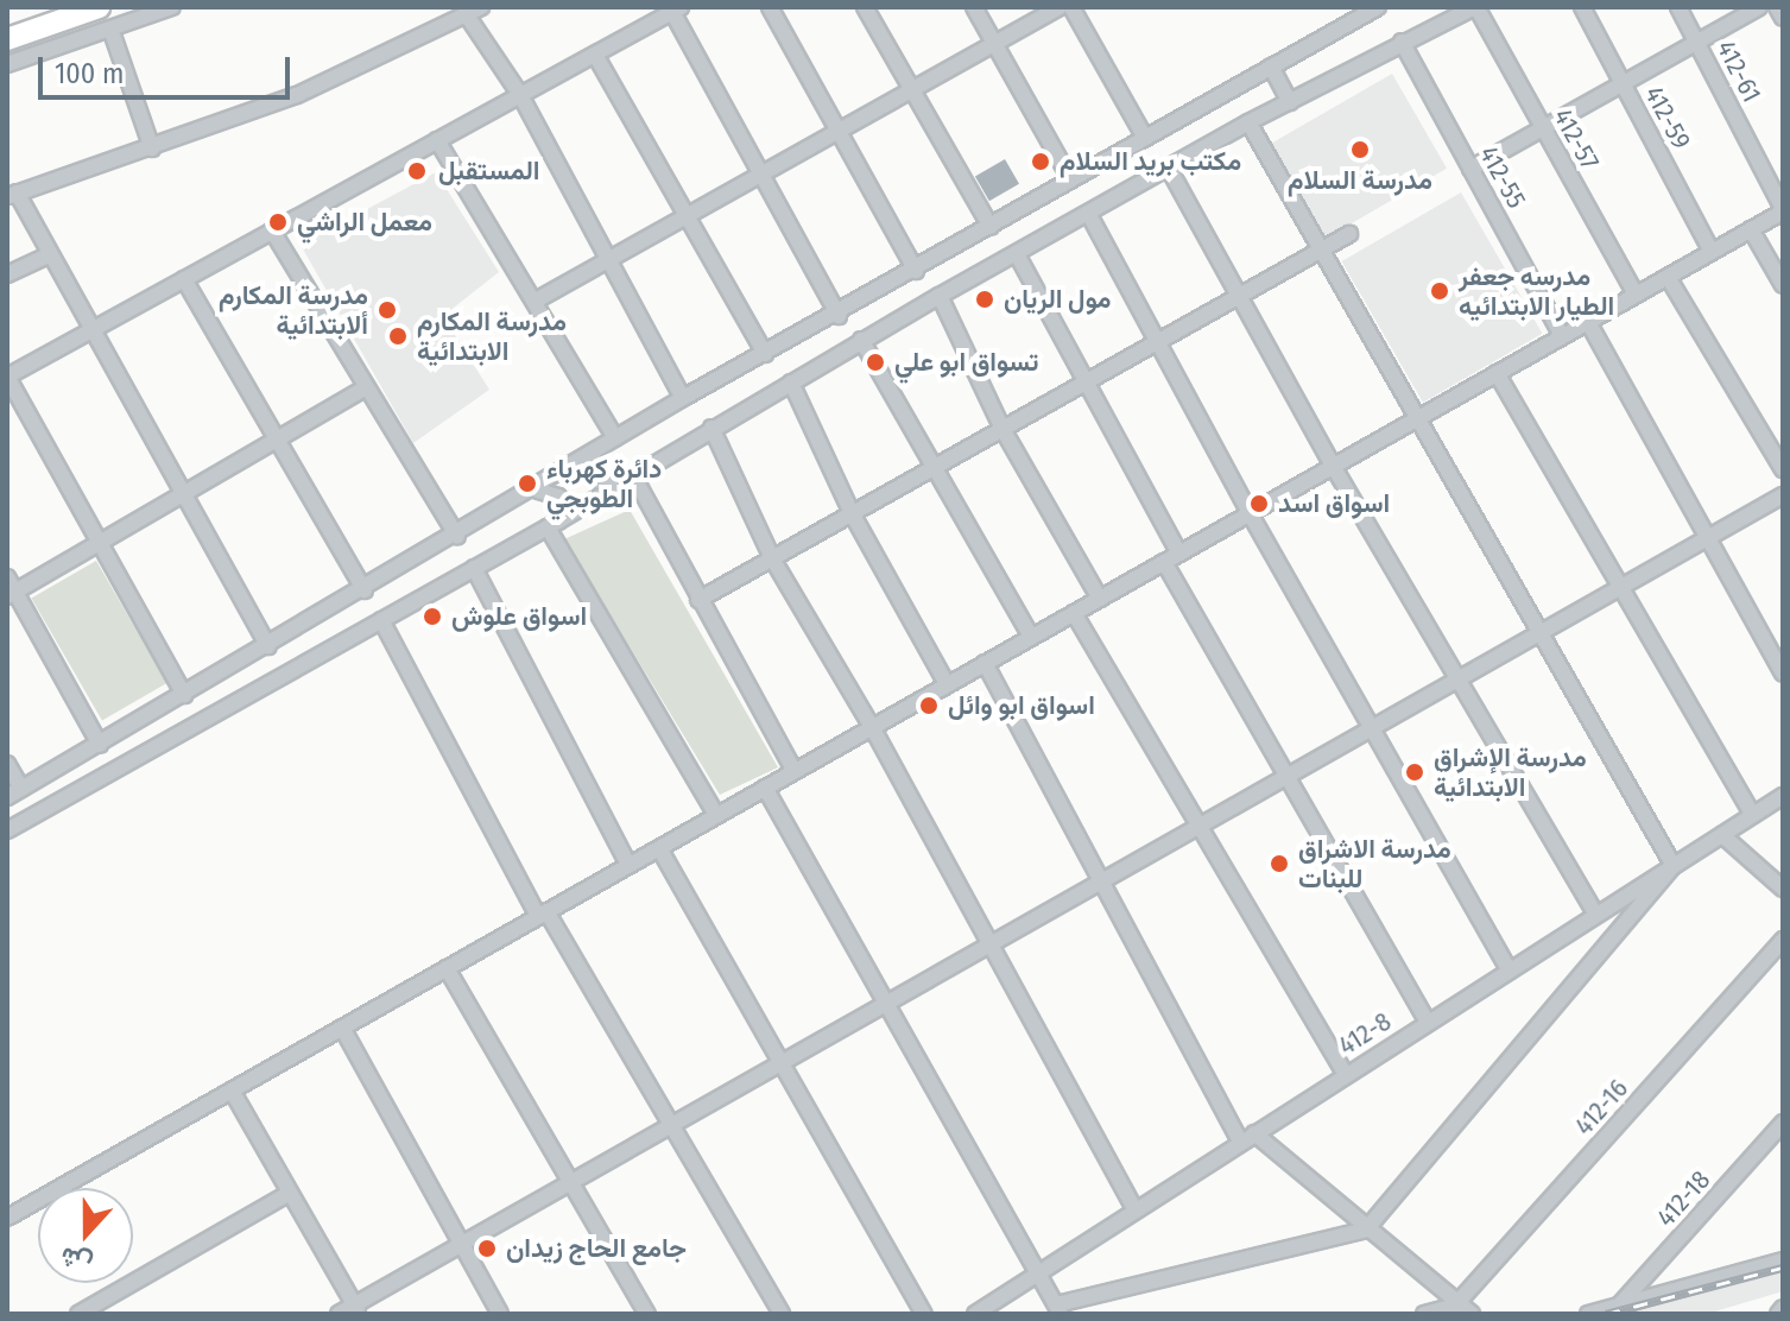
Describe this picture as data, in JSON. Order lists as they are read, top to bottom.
{
  "streets": {
    "street": [
      "412-61",
      "412-59",
      "412-57",
      "412-55",
      "412-8",
      "412-16",
      "412-18"
    ]
  },
  "places": [
    "مدرسة السلام",
    "مكتب بريد السلام",
    "المستقبل",
    "معمل الراشي",
    "مدرسه جعفر الطيار الابتدائيه",
    "مول الريان",
    "مدرسة المكارم ألابتدائية",
    "مدرسة المكارم الابتدائية",
    "تسواق ابو علي",
    "دائرة كهرباء الطوبجي",
    "اسواق اسد",
    "اسواق علوش",
    "اسواق ابو وائل",
    "مدرسة الإشراق الابتدائية",
    "مدرسة الاشراق للبنات",
    "جامع الحاج زيدان"
  ],
  "scale_bar": "100 m",
  "north": "bottom"
}
